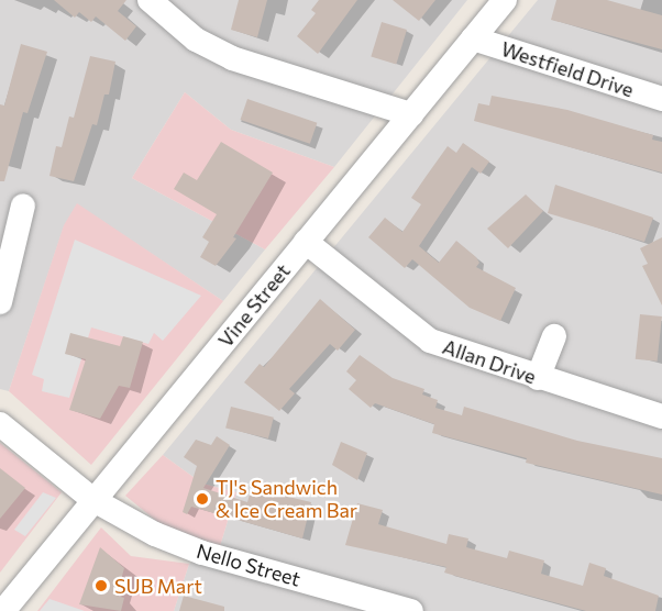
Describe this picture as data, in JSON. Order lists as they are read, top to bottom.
{
  "streets": {
    "street": [
      "Westfield Drive",
      "Vine Street",
      "Allan Drive",
      "Nello Street"
    ]
  },
  "crossings": [
    ["Westfield Drive", "Vine Street"],
    ["Vine Street", "Allan Drive"],
    ["Vine Street", "Nello Street"]
  ],
  "places": ["TJ's Sandwich & Ice Cream Bar", "SUB Mart"]
}
